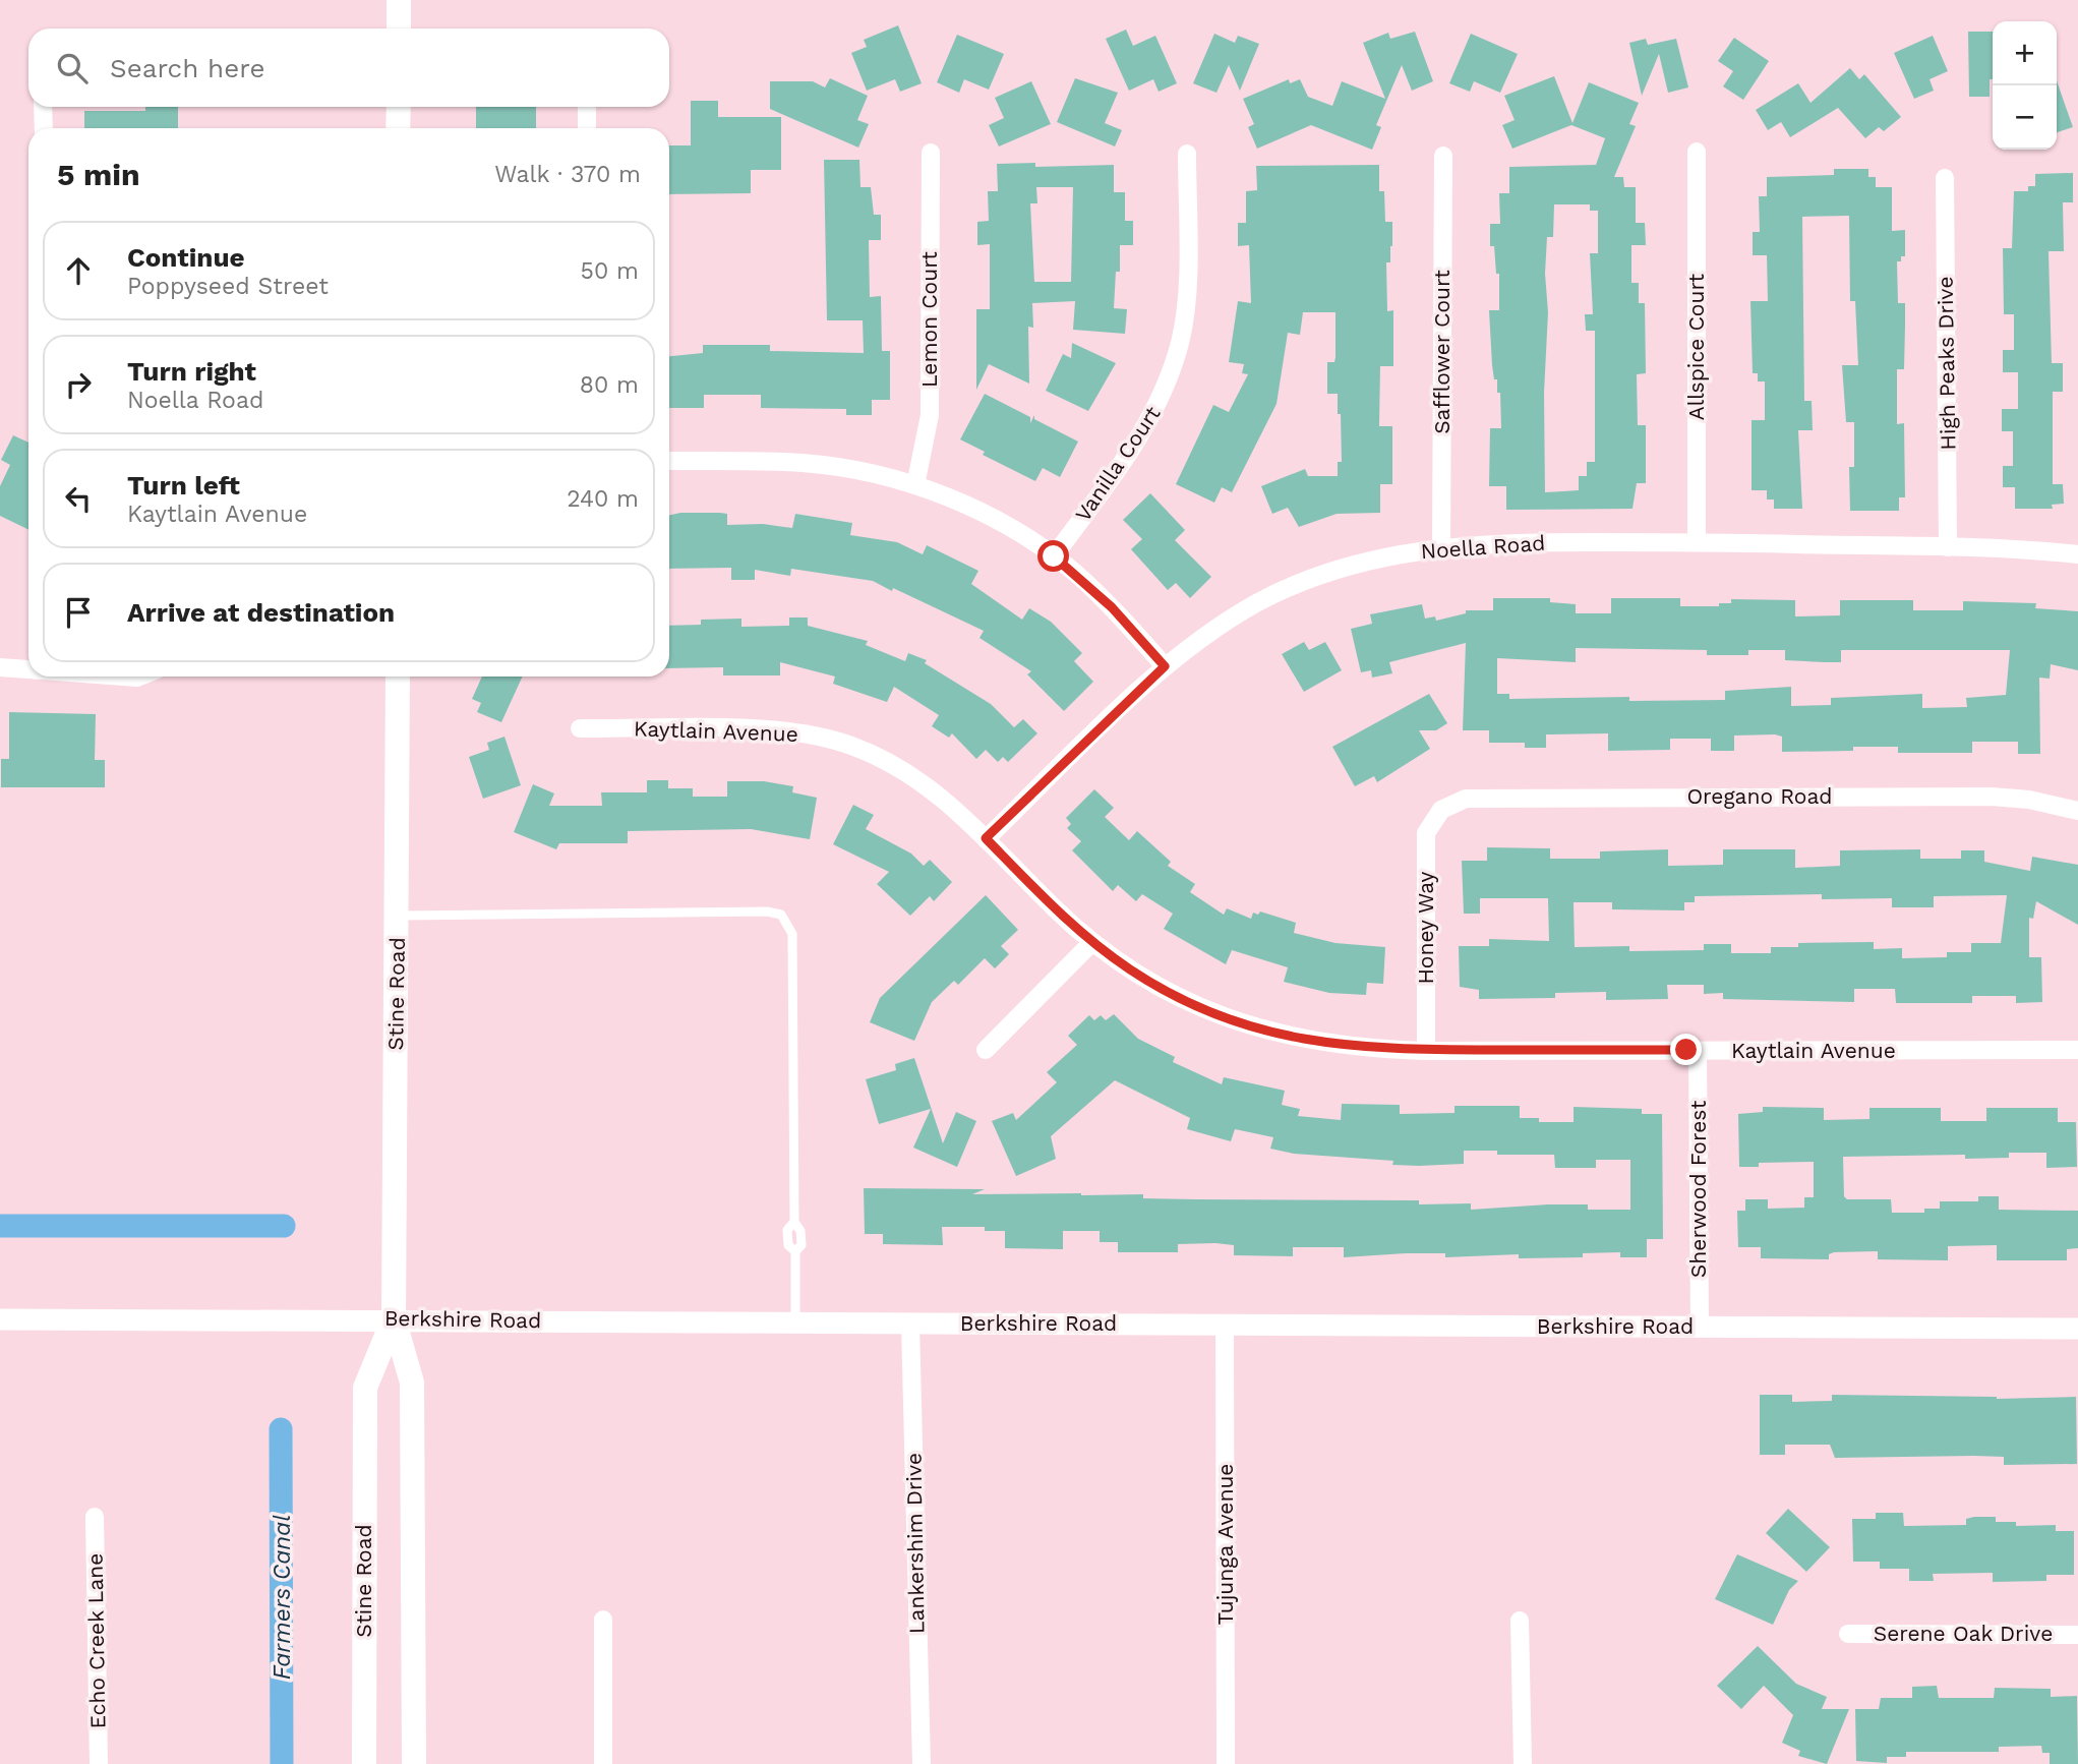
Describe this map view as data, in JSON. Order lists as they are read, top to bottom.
{
  "streets": {
    "main road": ["Stine Road"],
    "street": [
      "Lemon Court",
      "Allspice Court",
      "Safflower Court",
      "High Peaks Drive",
      "Vanilla Court",
      "Noella Road",
      "Kaytlain Avenue",
      "Oregano Road",
      "Honey Way",
      "Sherwood Forest",
      "Berkshire Road",
      "Lankershim Drive",
      "Tujunga Avenue",
      "Serene Oak Drive",
      "Echo Creek Lane"
    ]
  },
  "crossings": [
    ["Allspice Court", "Noella Road"],
    ["Safflower Court", "Noella Road"],
    ["High Peaks Drive", "Noella Road"],
    ["Noella Road", "Kaytlain Avenue"],
    ["Kaytlain Avenue", "Honey Way"],
    ["Kaytlain Avenue", "Sherwood Forest"],
    ["Oregano Road", "Honey Way"],
    ["Stine Road", "Berkshire Road"],
    ["Sherwood Forest", "Berkshire Road"],
    ["Berkshire Road", "Lankershim Drive"],
    ["Berkshire Road", "Tujunga Avenue"]
  ],
  "water": ["Farmers Canal"],
  "page": {
    "map_buttons": ["+", "−"],
    "search": "Search here",
    "heading": ["5 min", "Walk · 370 m"],
    "list": [
      ["Continue", "Poppyseed Street", "50 m"],
      ["Turn right", "Noella Road", "80 m"],
      ["Turn left", "Kaytlain Avenue", "240 m"],
      "Arrive at destination"
    ]
  }
}
